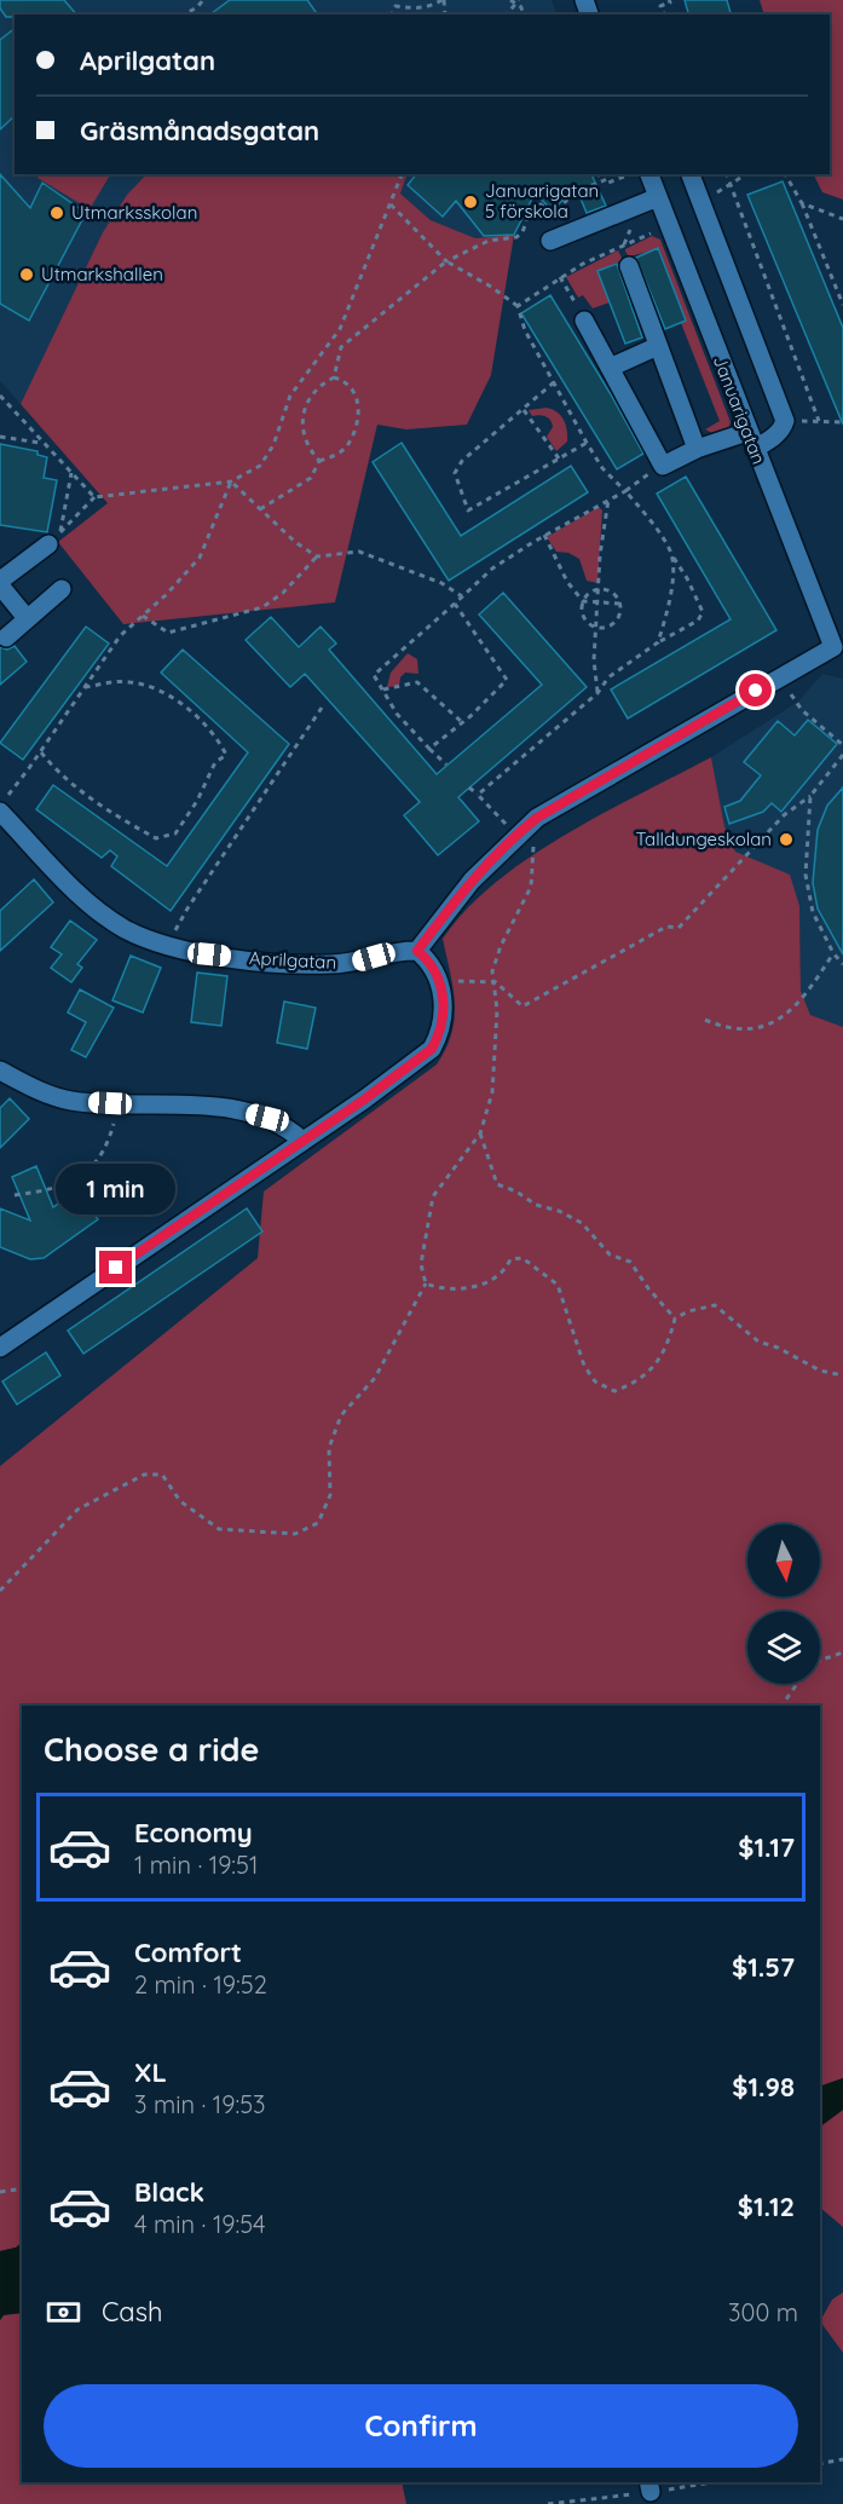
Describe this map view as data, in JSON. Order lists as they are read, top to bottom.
{
  "streets": {
    "street": ["Januarigatan", "Aprilgatan"]
  },
  "places": [
    "Januarigatan 5 förskola",
    "Utmarksskolan",
    "Utmarkshallen",
    "Talldungeskolan"
  ],
  "north": "bottom",
  "page": {
    "banner": ["Aprilgatan", "Gräsmånadsgatan"],
    "bubble": "1 min",
    "heading": "Choose a ride",
    "list": [
      {
        "name": "Economy",
        "note": "1 min · 19:51",
        "value": "$1.17"
      },
      {
        "name": "Comfort",
        "note": "2 min · 19:52",
        "value": "$1.57"
      },
      {
        "name": "XL",
        "note": "3 min · 19:53",
        "value": "$1.98"
      },
      {
        "name": "Black",
        "note": "4 min · 19:54",
        "value": "$1.12"
      }
    ],
    "pay": ["Cash", "300 m"],
    "buttons": "Confirm"
  }
}
